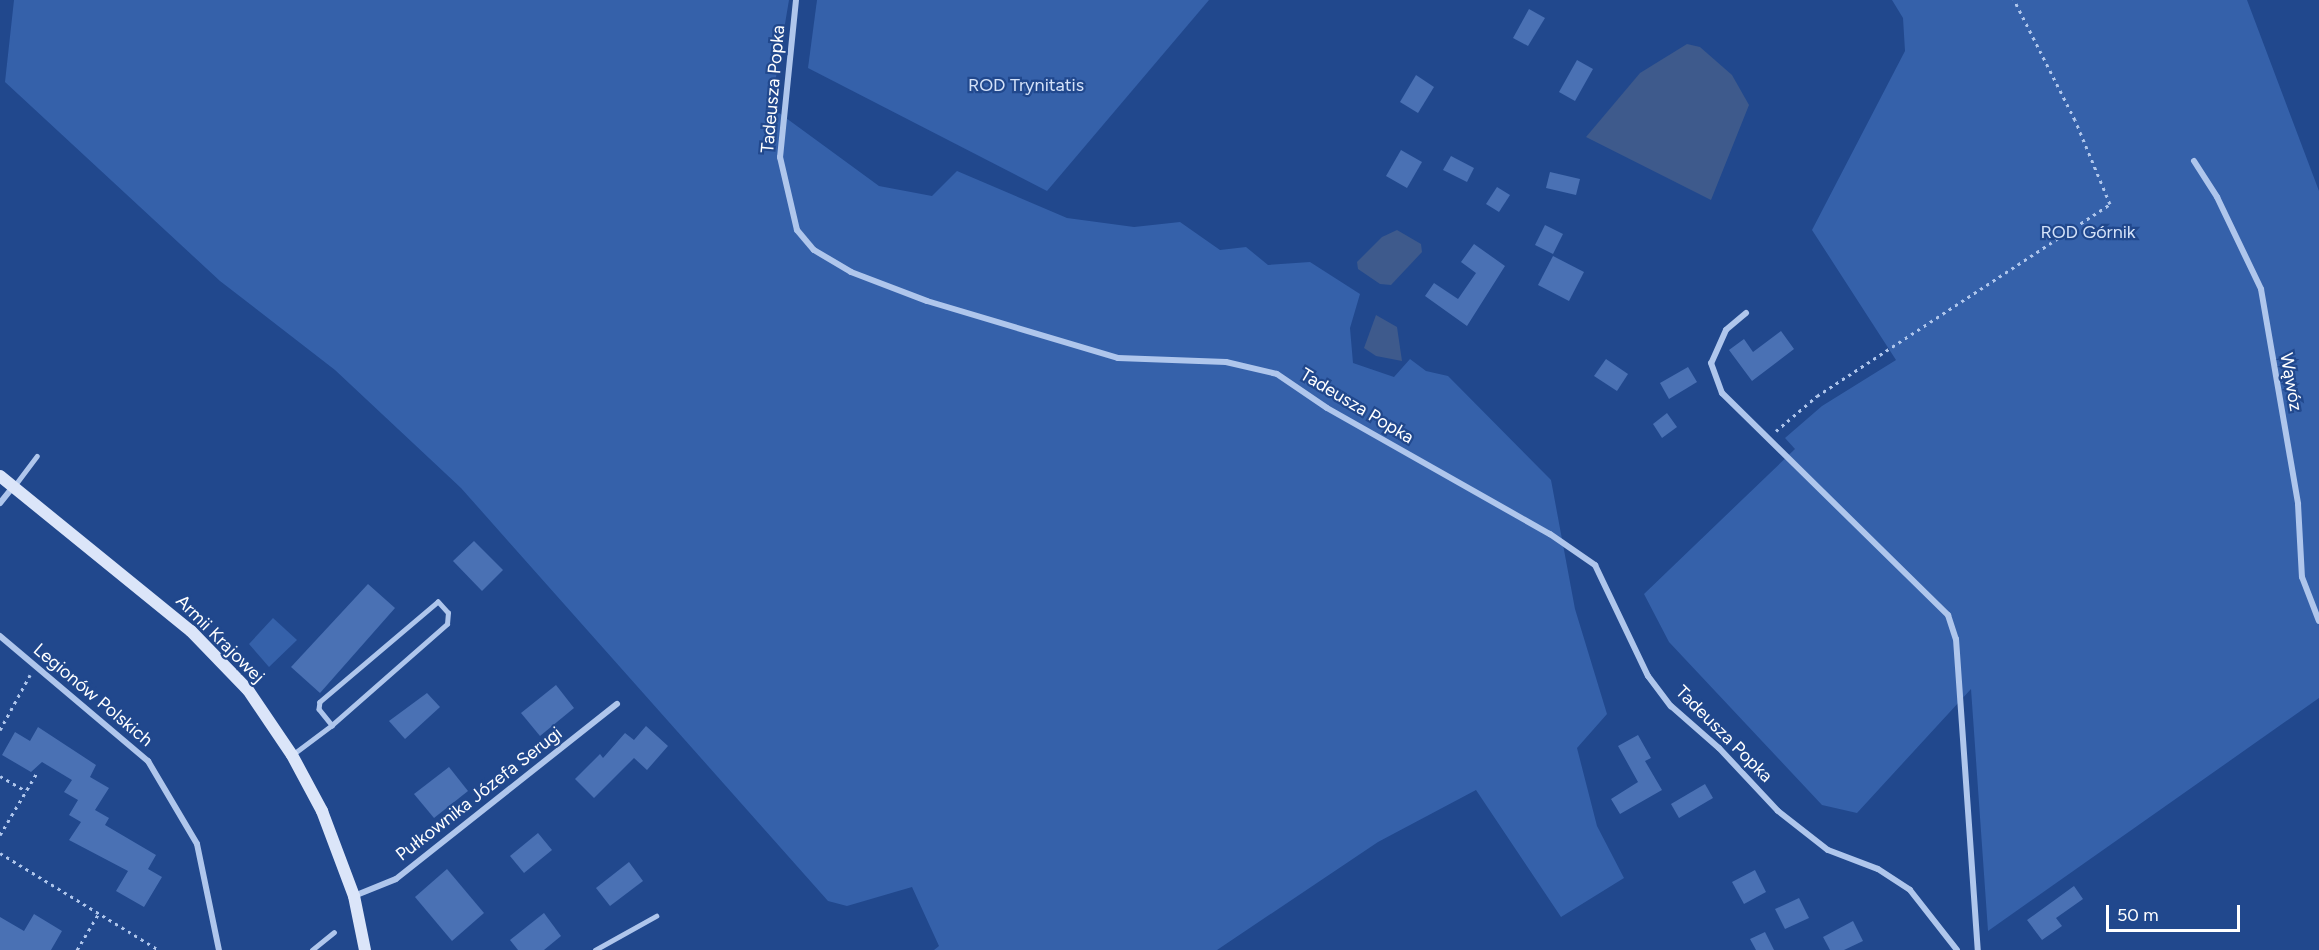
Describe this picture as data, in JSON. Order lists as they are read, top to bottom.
{
  "streets": {
    "main road": ["Armii Krajowej"],
    "street": [
      "Tadeusza Popka",
      "Wąwóz",
      "Legionów Polskich",
      "Pułkownika Józefa Serugi"
    ]
  },
  "crossings": [
    ["Armii Krajowej", "Pułkownika Józefa Serugi"]
  ],
  "parks": ["ROD Trynitatis", "ROD Górnik"],
  "scale_bar": "50 m"
}
